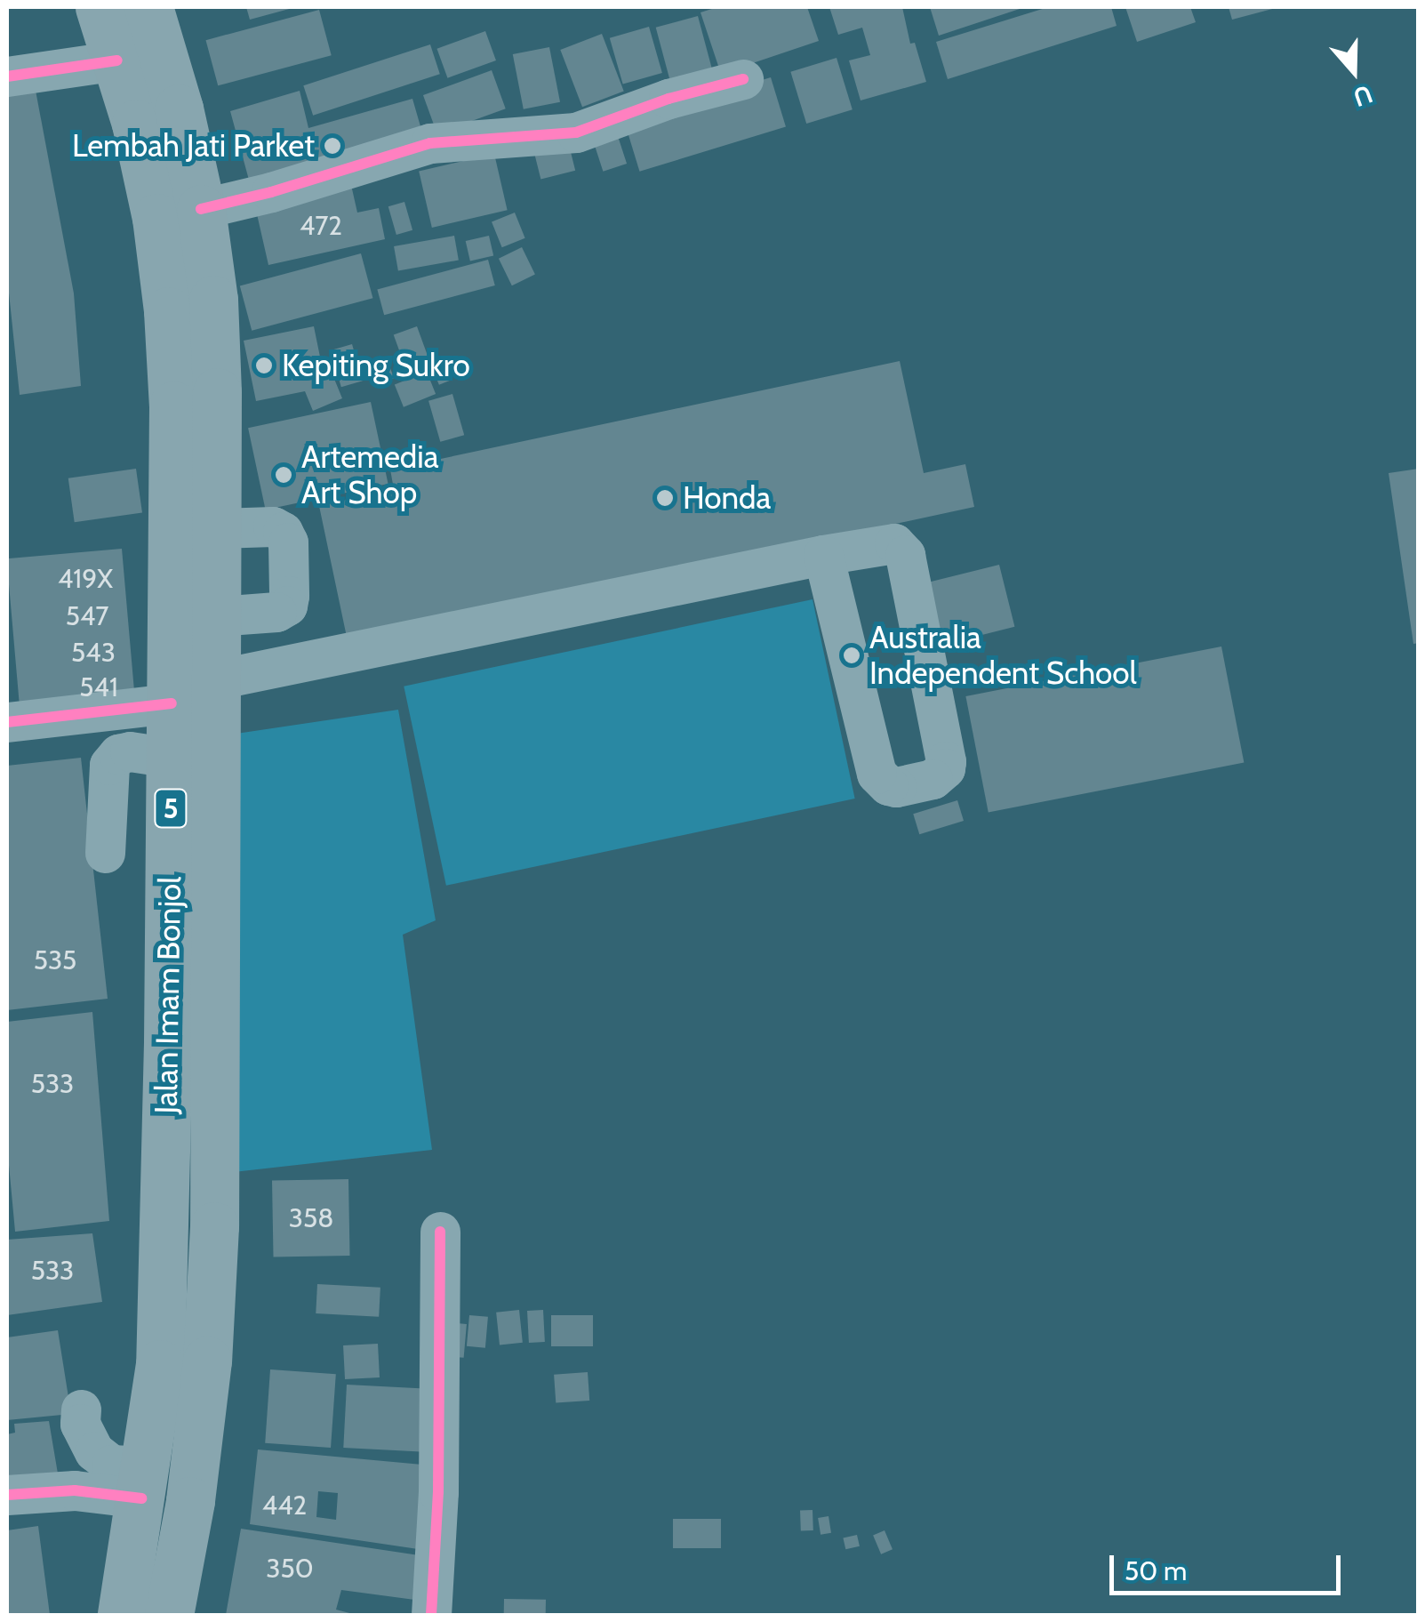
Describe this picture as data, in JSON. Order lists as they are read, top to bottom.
{
  "streets": {
    "highway": ["5", "Jalan Imam Bonjol"]
  },
  "places": [
    "Lembah Jati Parket",
    "Kepiting Sukro",
    "Artemedia Art Shop",
    "Honda",
    "Australia Independent School"
  ],
  "house_numbers": [
    "472",
    "419X",
    "547",
    "543",
    "541",
    "535",
    "533",
    "358",
    "533",
    "442",
    "350"
  ],
  "scale_bar": "50 m",
  "north": "bottom"
}
